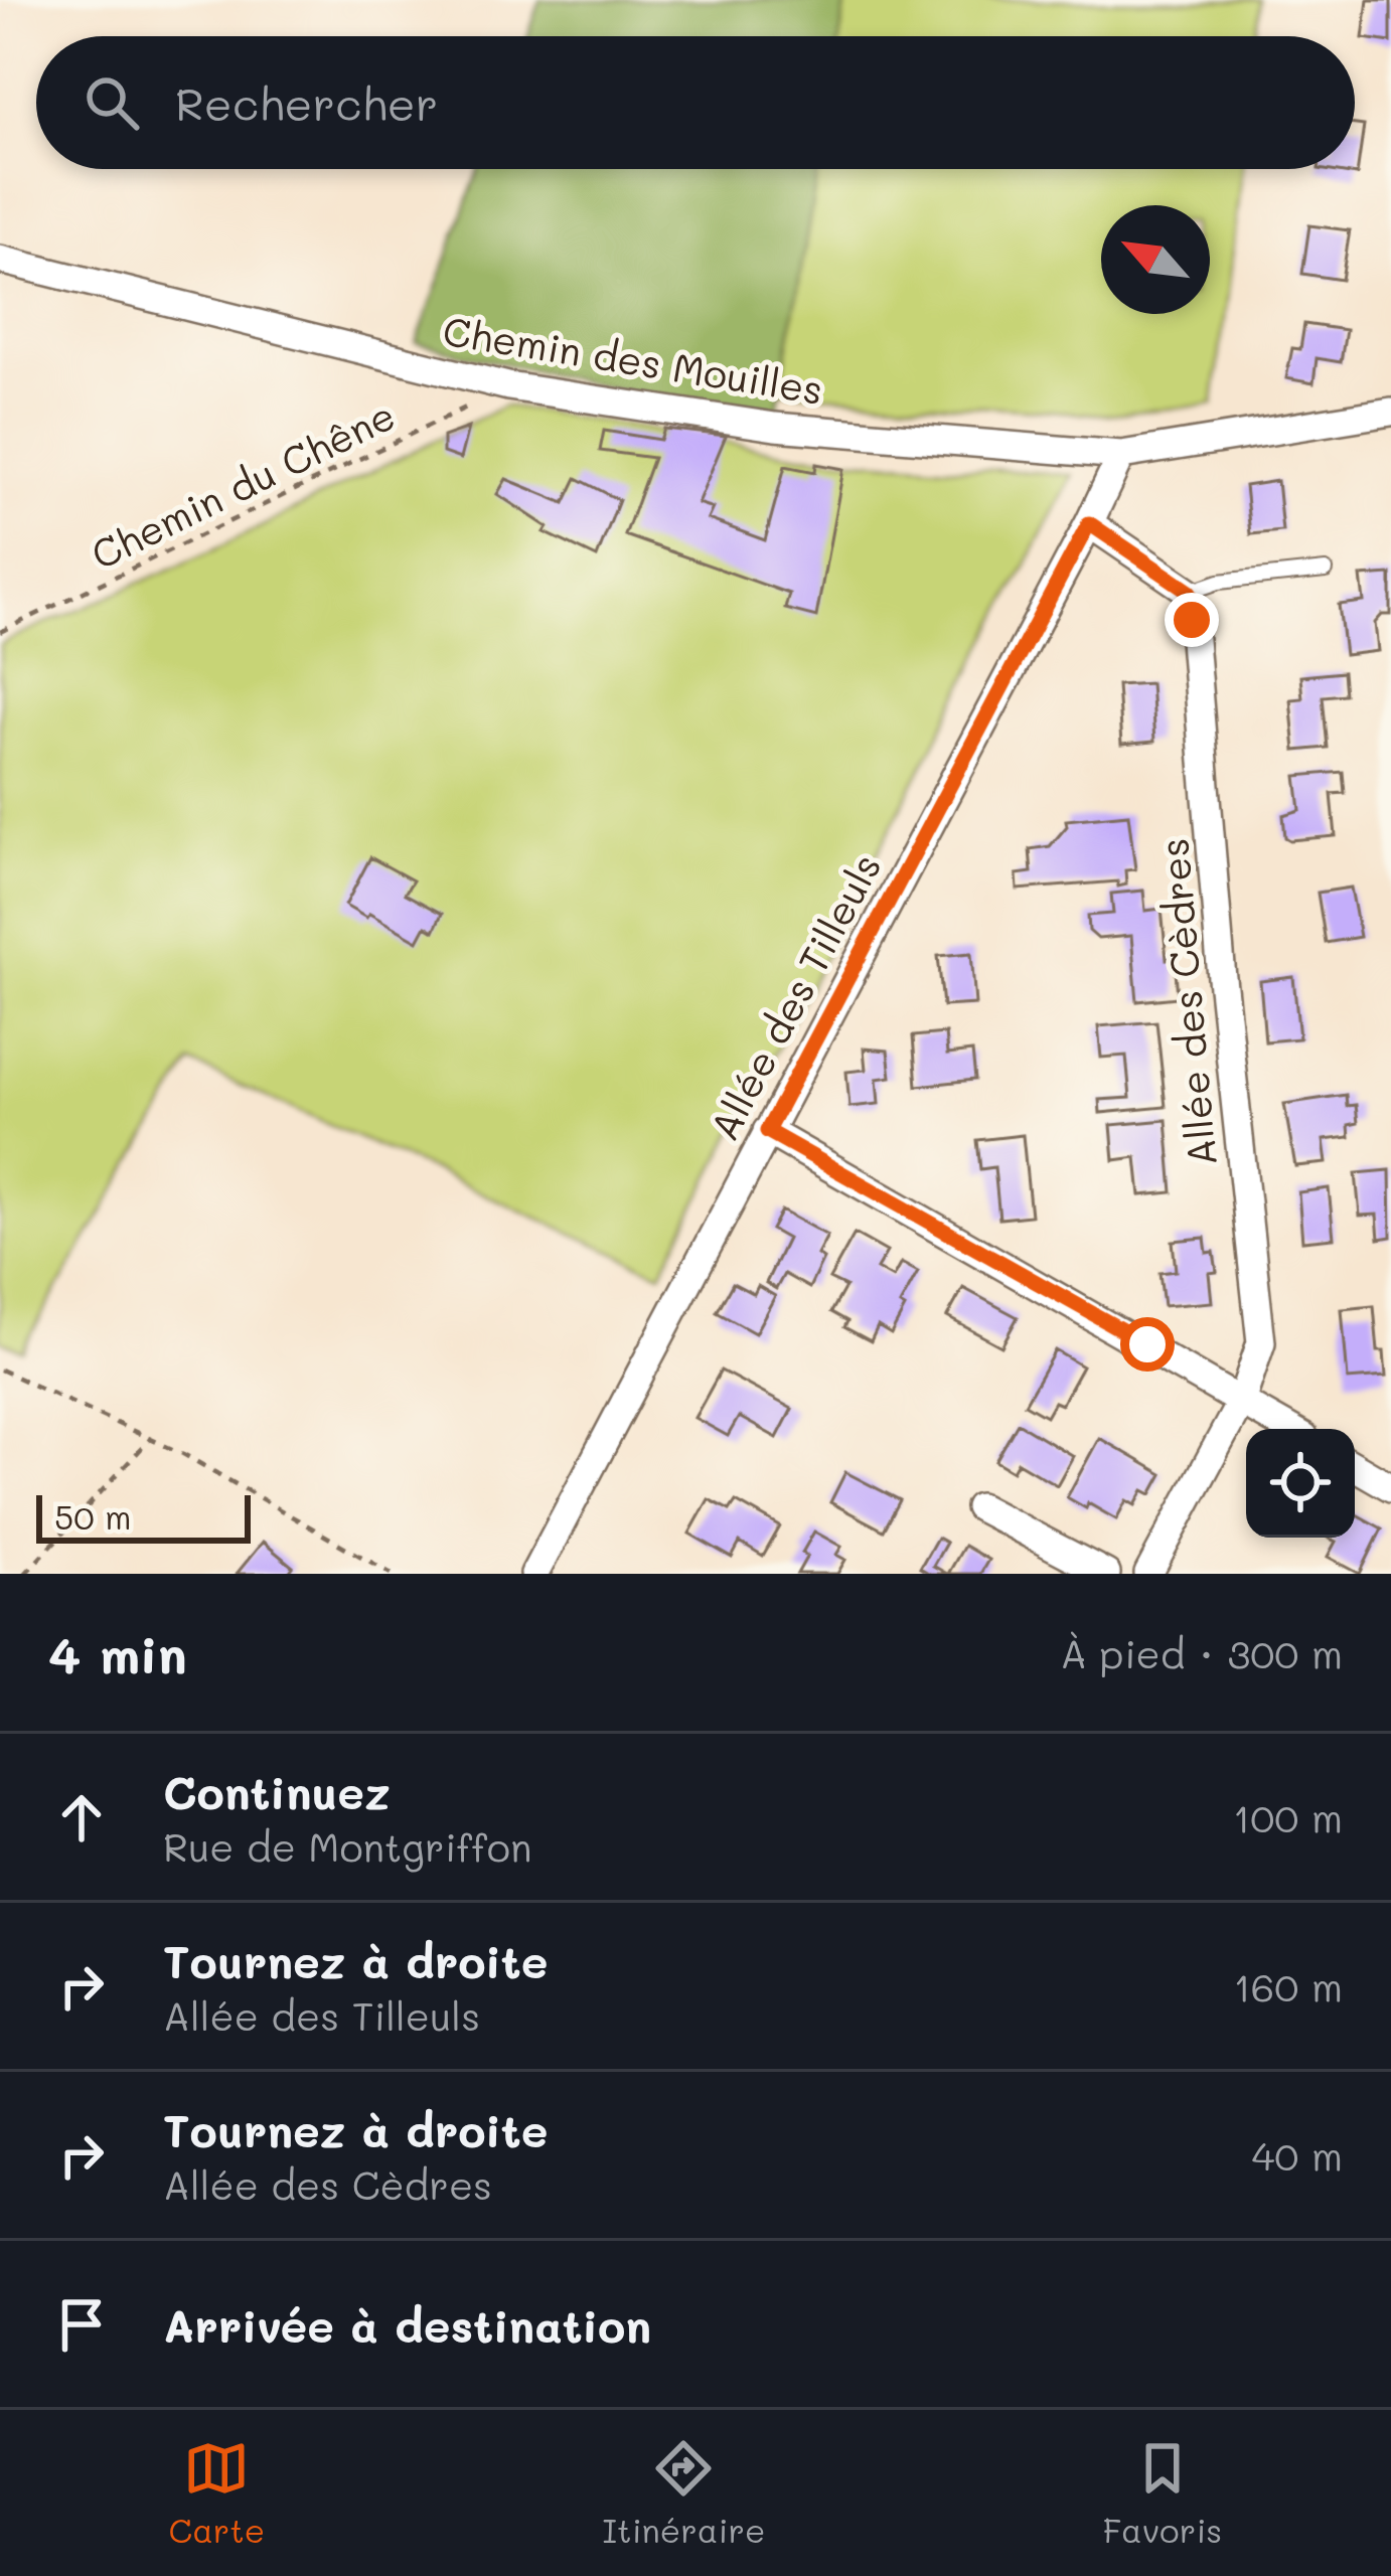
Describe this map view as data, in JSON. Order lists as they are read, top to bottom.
{
  "streets": {
    "street": ["Chemin des Mouilles", "Allée des Tilleuls", "Allée des Cèdres"],
    "path": ["Chemin du Chêne"]
  },
  "crossings": [
    ["Chemin des Mouilles", "Allée des Tilleuls"]
  ],
  "scale_bar": "50 m",
  "north": "top left",
  "page": {
    "search": "Rechercher",
    "scale": "50 m",
    "heading": ["4 min", "À pied · 300 m"],
    "list": [
      ["Continuez", "Rue de Montgriffon", "100 m"],
      ["Tournez à droite", "Allée des Tilleuls", "160 m"],
      ["Tournez à droite", "Allée des Cèdres", "40 m"],
      "Arrivée à destination"
    ],
    "nav": ["Carte", "Itinéraire", "Favoris"]
  }
}
